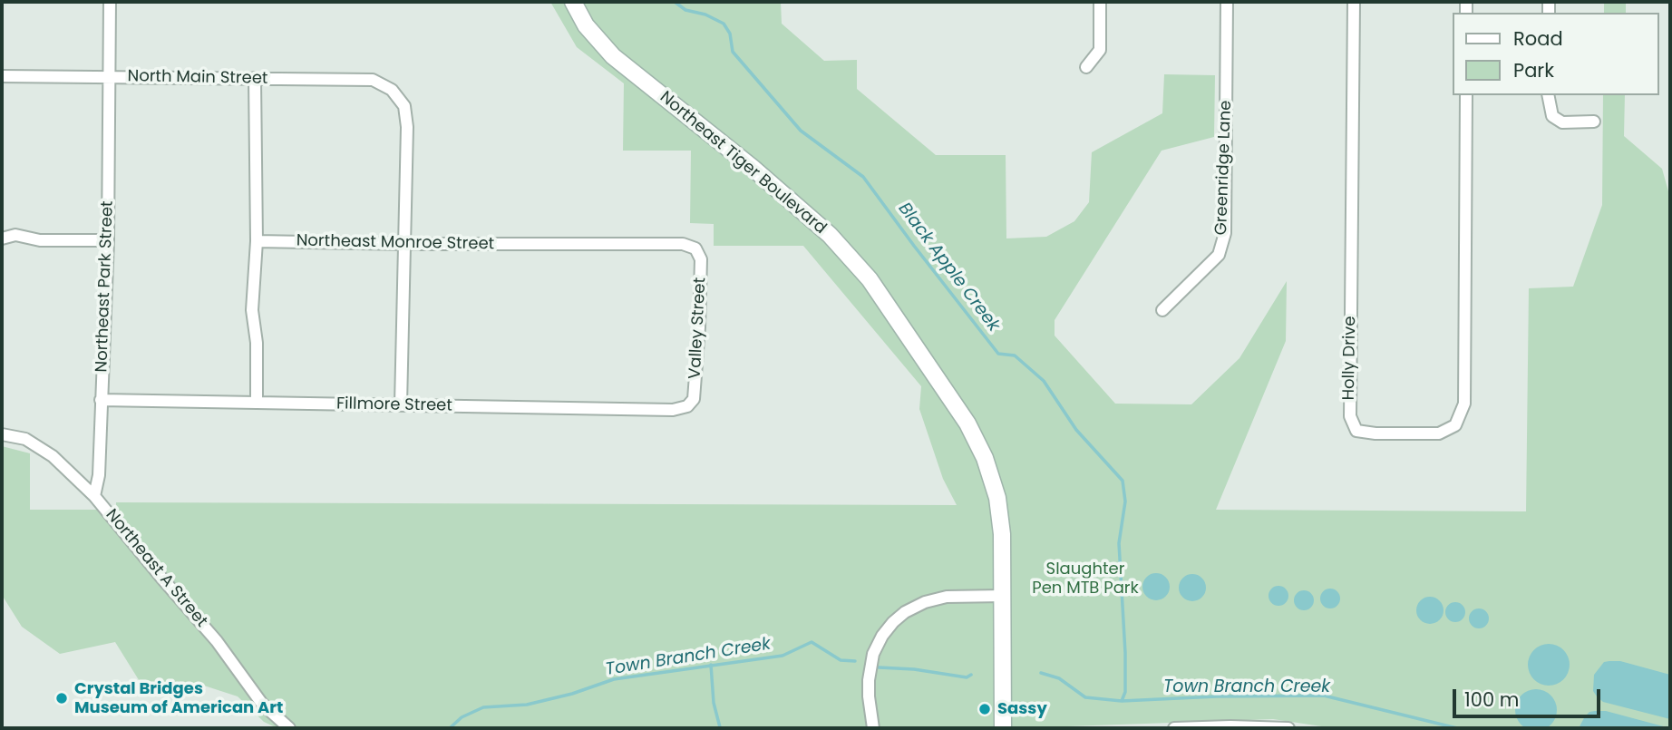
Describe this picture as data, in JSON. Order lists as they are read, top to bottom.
{
  "streets": {
    "street": [
      "North Main Street",
      "Northeast Tiger Boulevard",
      "Greenridge Lane",
      "Northeast Monroe Street",
      "Northeast Park Street",
      "Valley Street",
      "Holly Drive",
      "Fillmore Street",
      "Northeast A Street"
    ]
  },
  "crossings": [
    ["North Main Street", "Northeast Monroe Street"],
    ["North Main Street", "Northeast Park Street"],
    ["Northeast Monroe Street", "Valley Street"],
    ["Northeast Park Street", "Fillmore Street"],
    ["Northeast Park Street", "Northeast A Street"],
    ["Valley Street", "Fillmore Street"]
  ],
  "water": ["Black Apple Creek", "Town Branch Creek"],
  "parks": ["Slaughter Pen MTB Park"],
  "places": ["Crystal Bridges Museum of American Art", "Sassy"],
  "legend": ["Road", "Park"],
  "scale_bar": "100 m"
}
